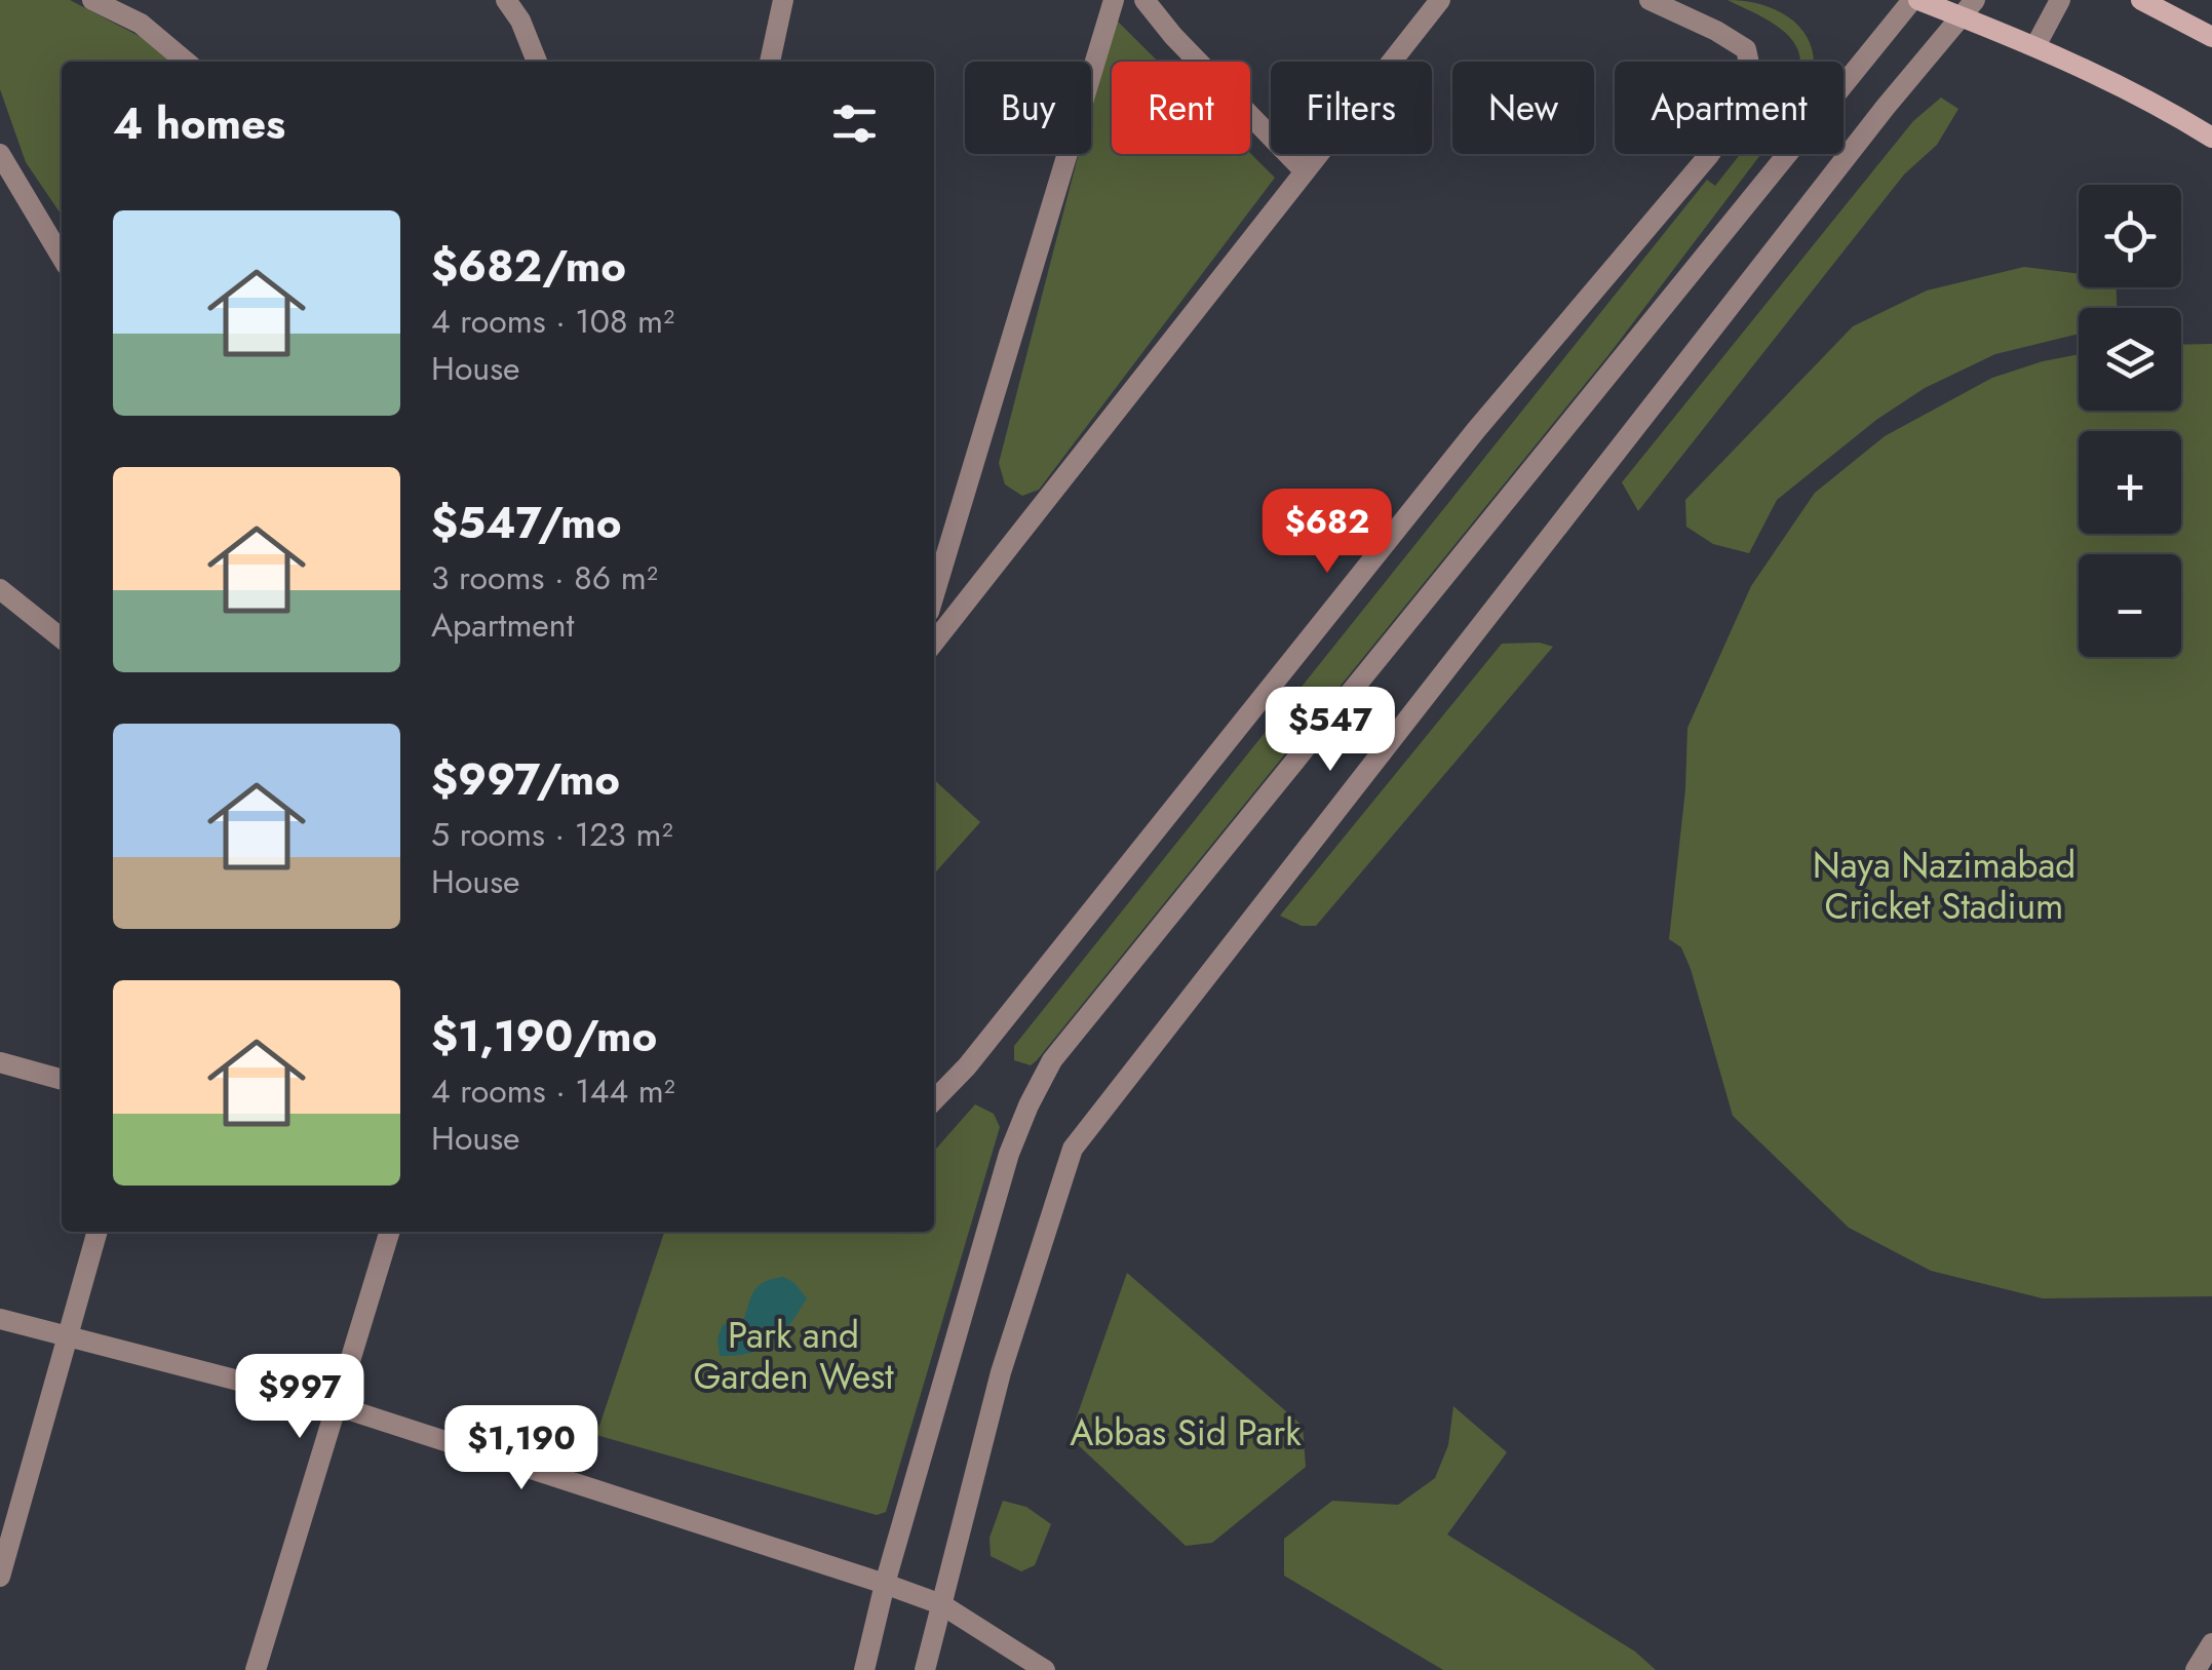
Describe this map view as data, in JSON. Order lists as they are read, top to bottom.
{
  "parks": ["Naya Nazimabad Cricket Stadium", "Park and Garden West", "Abbas Sid Park"],
  "page": {
    "chip": [
      "Buy",
      "Rent",
      "Filters",
      "New",
      "Apartment"
    ],
    "heading": "4 homes",
    "map_buttons": ["+", "−"],
    "list": [
      {
        "name": "$682/mo",
        "note": "4 rooms · 108 m² · House"
      },
      {
        "name": "$547/mo",
        "note": "3 rooms · 86 m² · Apartment"
      },
      {
        "name": "$997/mo",
        "note": "5 rooms · 123 m² · House"
      },
      {
        "name": "$1,190/mo",
        "note": "4 rooms · 144 m² · House"
      }
    ],
    "price": [
      "$682",
      "$547",
      "$997",
      "$1,190"
    ]
  }
}
